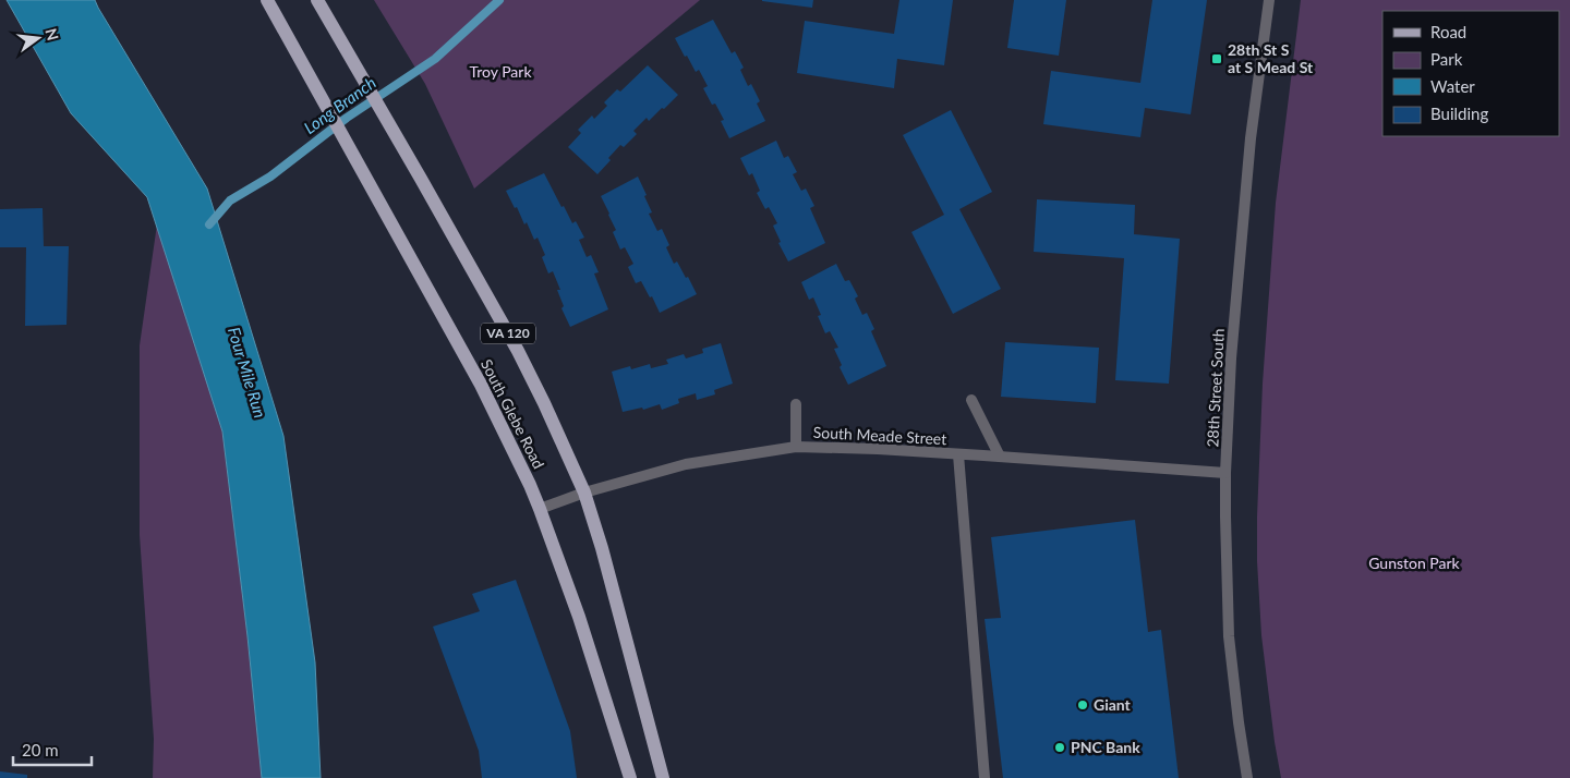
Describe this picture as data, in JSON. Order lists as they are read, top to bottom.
{
  "streets": {
    "main road": ["VA 120", "South Glebe Road"],
    "street": ["28th Street South", "South Meade Street"]
  },
  "crossings": [
    ["28th Street South", "South Meade Street"],
    ["South Glebe Road", "South Meade Street"]
  ],
  "water": ["Long Branch", "Four Mile Run"],
  "parks": ["Troy Park", "Gunston Park"],
  "places": {
    "transit": ["28th St S at S Mead St"],
    "other": ["Giant", "PNC Bank"]
  },
  "legend": [
    "Road",
    "Park",
    "Water",
    "Building"
  ],
  "scale_bar": "20 m",
  "north": "right"
}
